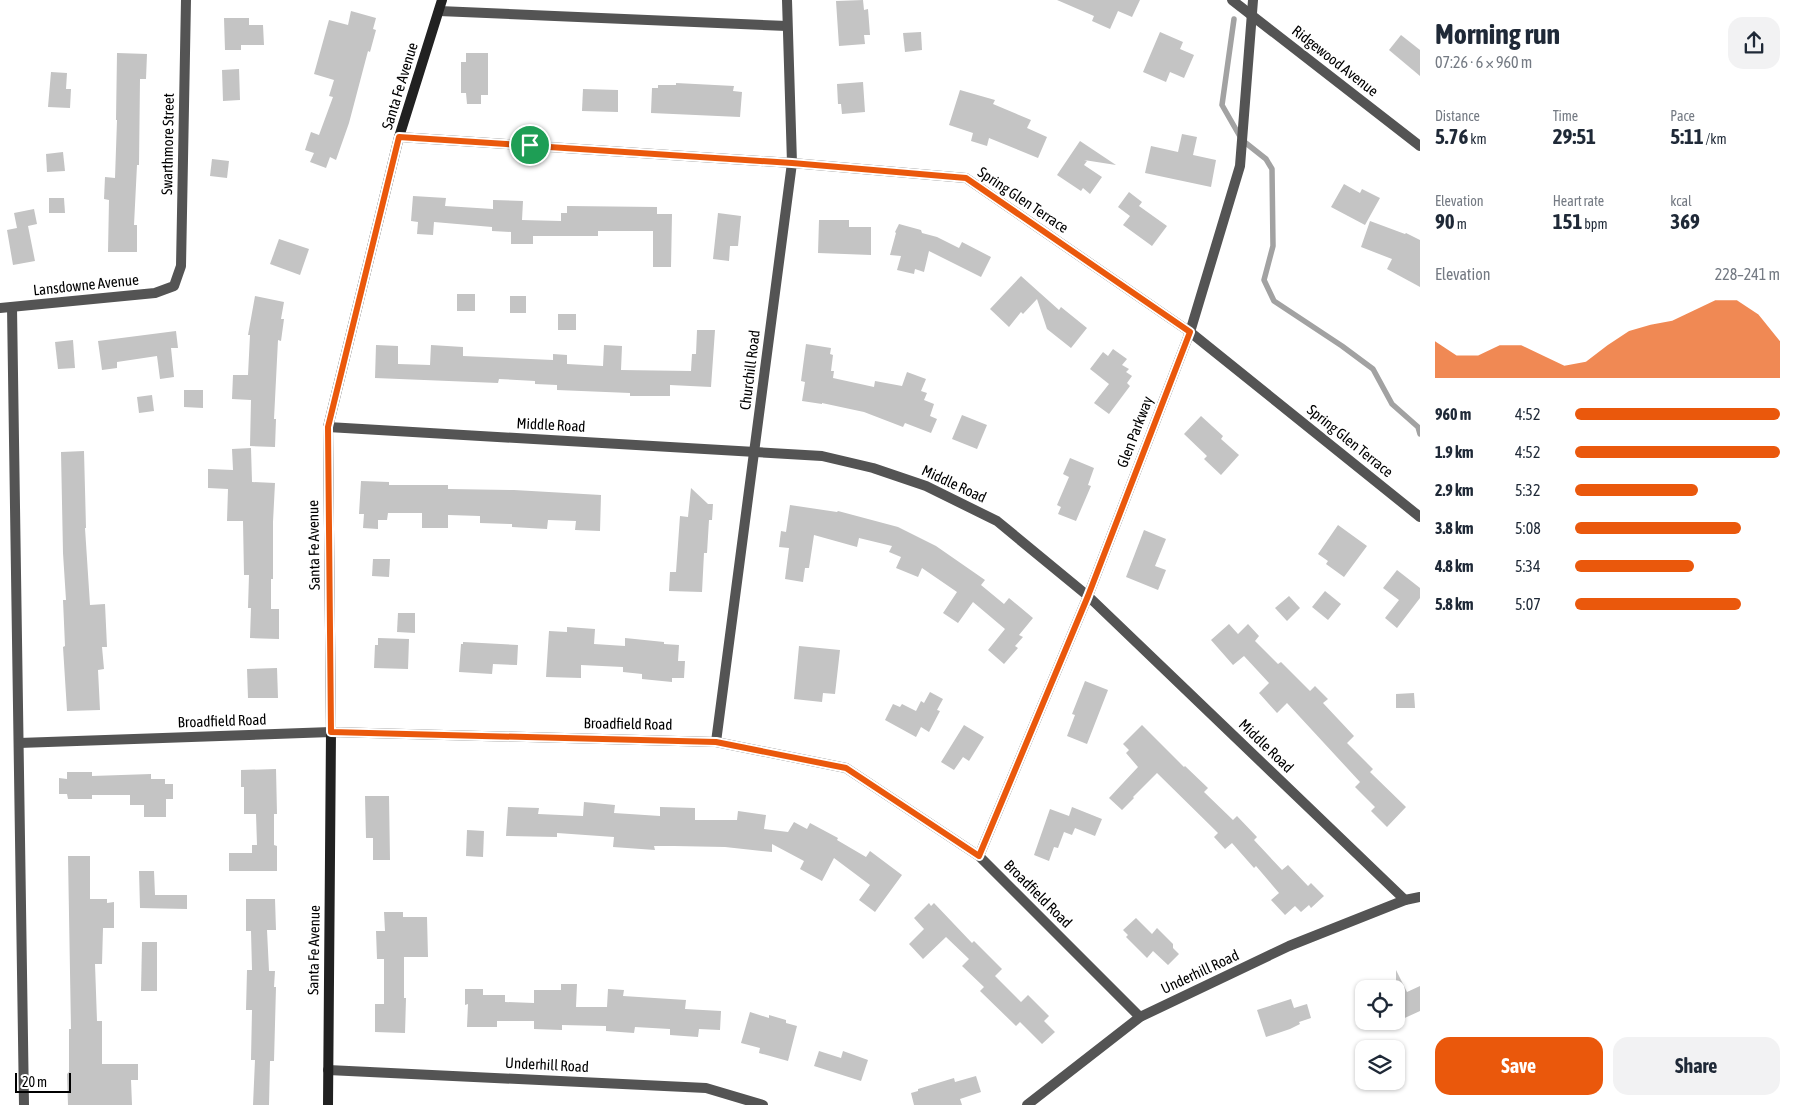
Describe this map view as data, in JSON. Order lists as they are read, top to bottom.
{
  "streets": {
    "main road": ["Santa Fe Avenue"],
    "street": [
      "Ridgewood Avenue",
      "Swarthmore Street",
      "Spring Glen Terrace",
      "Lansdowne Avenue",
      "Churchill Road",
      "Middle Road",
      "Glen Parkway",
      "Broadfield Road",
      "Underhill Road"
    ]
  },
  "crossings": [
    ["Ridgewood Avenue", "Glen Parkway"],
    ["Santa Fe Avenue", "Spring Glen Terrace"],
    ["Santa Fe Avenue", "Middle Road"],
    ["Santa Fe Avenue", "Broadfield Road"],
    ["Santa Fe Avenue", "Underhill Road"],
    ["Swarthmore Street", "Lansdowne Avenue"],
    ["Spring Glen Terrace", "Churchill Road"],
    ["Spring Glen Terrace", "Glen Parkway"],
    ["Churchill Road", "Middle Road"],
    ["Churchill Road", "Broadfield Road"],
    ["Middle Road", "Glen Parkway"],
    ["Middle Road", "Underhill Road"],
    ["Glen Parkway", "Broadfield Road"],
    ["Broadfield Road", "Underhill Road"]
  ],
  "scale_bar": "20 m",
  "page": {
    "heading": ["Morning run", "07:26 · 6 × 960 m"],
    "stats": [
      ["Distance", "5.76 km"],
      ["Time", "29:51"],
      ["Pace", "5:11 /km"],
      ["Elevation", "90 m"],
      ["Heart rate", "151 bpm"],
      ["kcal", "369"]
    ],
    "chart": ["Elevation", "228–241 m"],
    "list": [
      {
        "name": "960 m",
        "note": "4:52"
      },
      {
        "name": "1.9 km",
        "note": "4:52"
      },
      {
        "name": "2.9 km",
        "note": "5:32"
      },
      {
        "name": "3.8 km",
        "note": "5:08"
      },
      {
        "name": "4.8 km",
        "note": "5:34"
      },
      {
        "name": "5.8 km",
        "note": "5:07"
      }
    ],
    "buttons": ["Save", "Share"],
    "scale": "20 m"
  }
}
